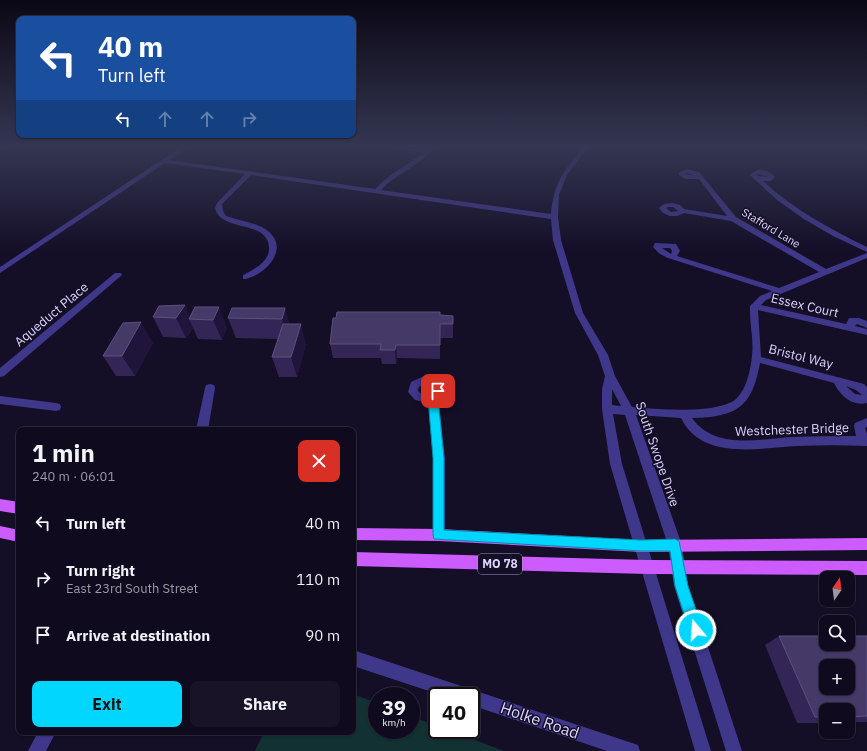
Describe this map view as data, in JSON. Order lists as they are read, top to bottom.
{
  "streets": {
    "main road": ["MO 78"],
    "street": [
      "Stafford Lane",
      "Essex Court",
      "Aqueduct Place",
      "Bristol Way",
      "Westchester Bridge",
      "South Swope Drive",
      "Holke Road"
    ]
  },
  "crossings": [
    ["South Swope Drive", "MO 78"]
  ],
  "north": "top",
  "page": {
    "turn": ["40 m", "Turn left"],
    "heading": ["1 min", "240 m · 06:01"],
    "list": [
      {
        "name": "Turn left",
        "value": "40 m"
      },
      {
        "name": "Turn right",
        "note": "East 23rd South Street",
        "value": "110 m"
      },
      {
        "name": "Arrive at destination",
        "value": "90 m"
      }
    ],
    "map_buttons": ["+", "−"],
    "buttons": ["Exit", "Share"],
    "speed": "39 km/h",
    "limit": "40"
  }
}
